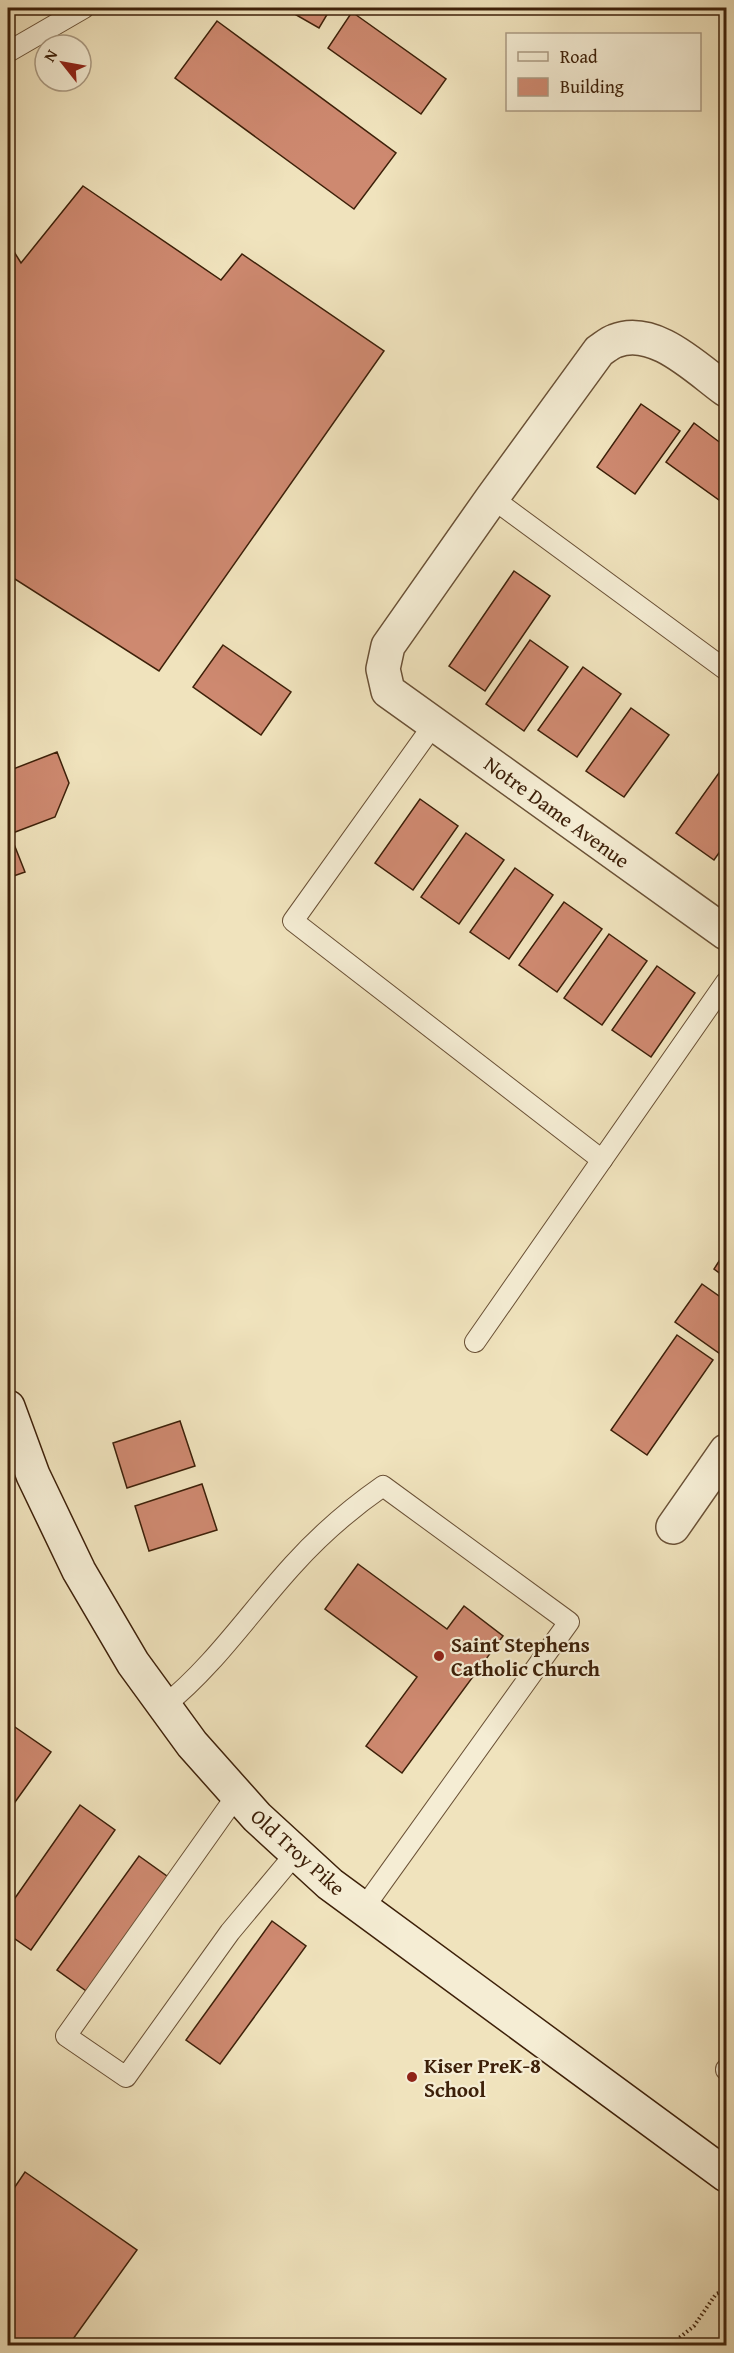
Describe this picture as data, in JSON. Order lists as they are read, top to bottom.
{
  "streets": {
    "street": ["Notre Dame Avenue", "Old Troy Pike"]
  },
  "places": ["Saint Stephens Catholic Church", "Kiser PreK-8 School"],
  "legend": ["Road", "Building"],
  "north": "top left"
}
